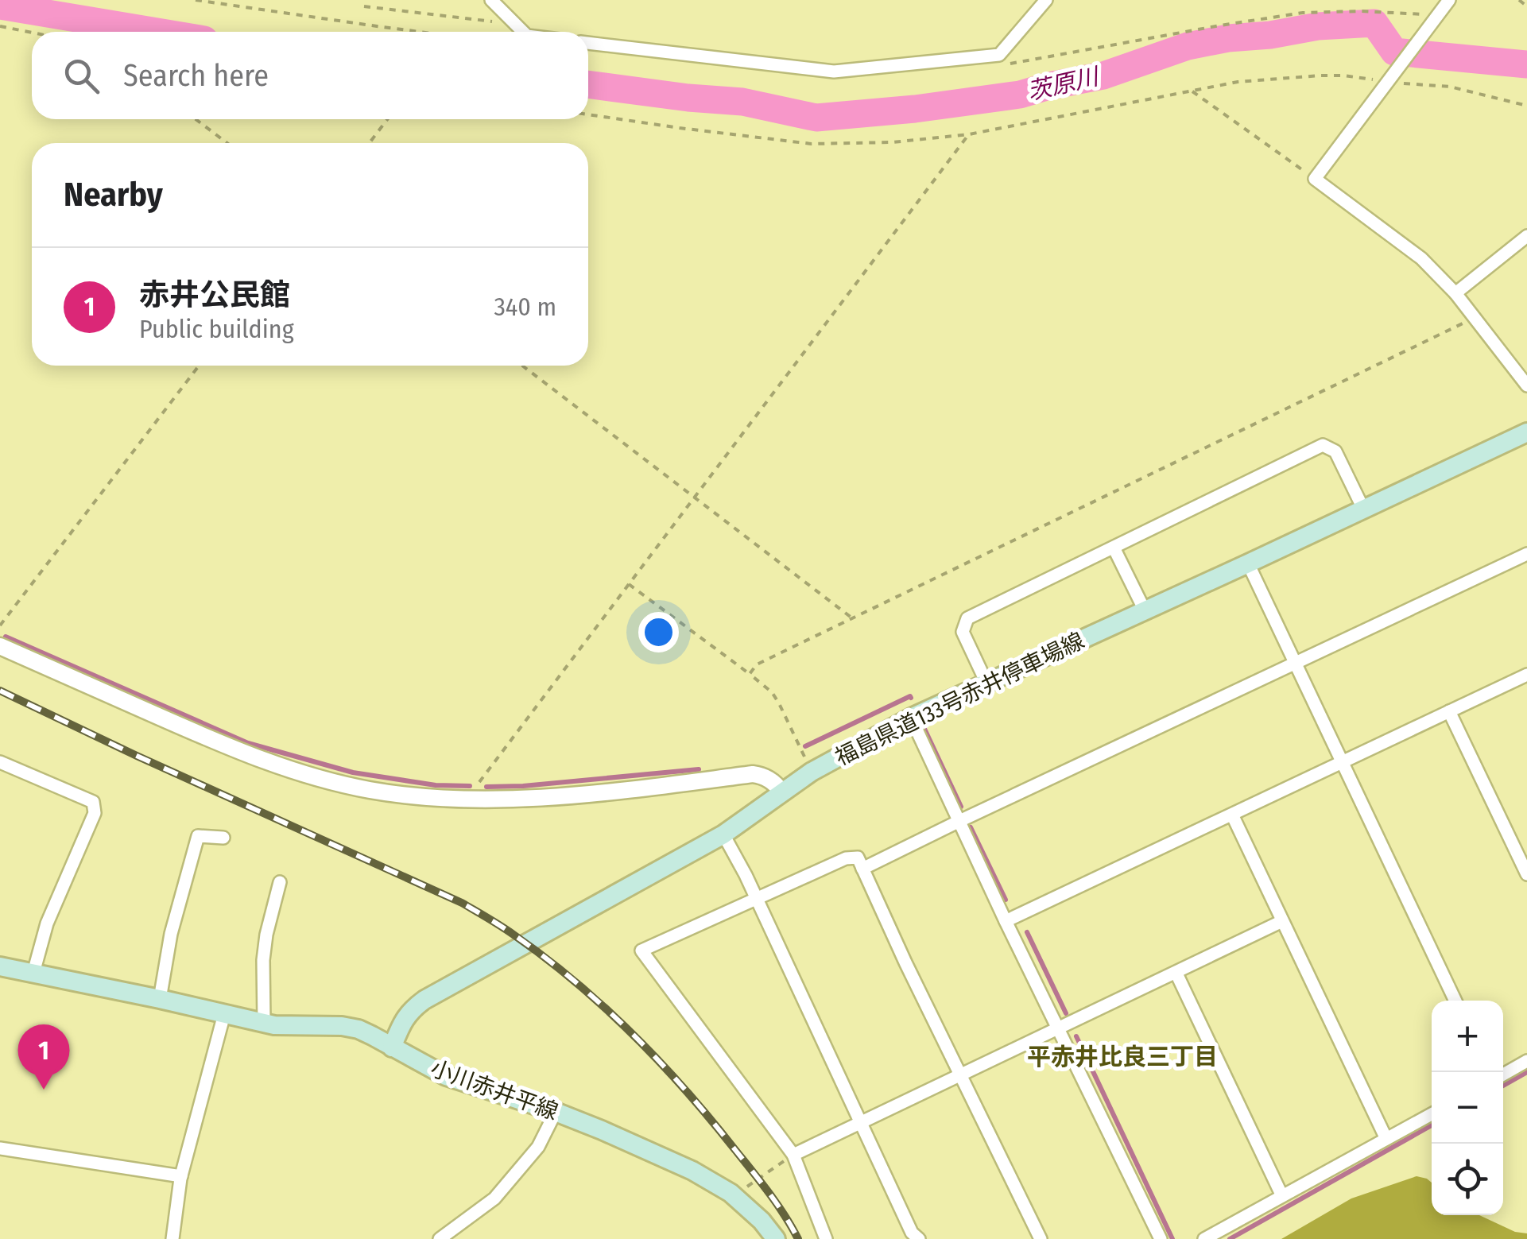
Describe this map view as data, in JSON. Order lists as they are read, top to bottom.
{
  "streets": {
    "main road": ["福島県道133号赤井停車場線", "小川赤井平線"]
  },
  "crossings": [
    ["福島県道133号赤井停車場線", "小川赤井平線"]
  ],
  "districts": ["平赤井比良三丁目"],
  "water": ["茨原川"],
  "page": {
    "search": "Search here",
    "heading": "Nearby",
    "list": [
      {
        "mark": "1",
        "name": "赤井公民館",
        "note": "Public building",
        "value": "340 m"
      }
    ],
    "map_buttons": ["+", "−"],
    "pins": "1"
  }
}
